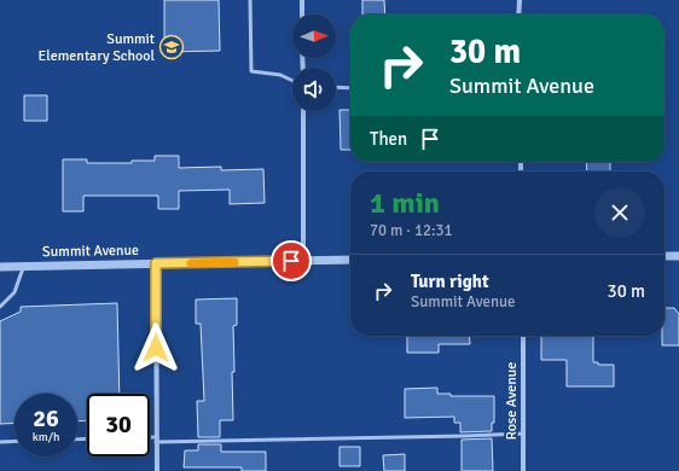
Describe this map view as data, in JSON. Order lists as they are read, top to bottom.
{
  "streets": {
    "street": ["Summit Avenue", "Rose Avenue"]
  },
  "places": {
    "school or university": ["Summit Elementary School"]
  },
  "north": "right",
  "page": {
    "turn": ["30 m", "Summit Avenue"],
    "then": "Then",
    "heading": ["1 min", "70 m · 12:31"],
    "list": [
      {
        "name": "Turn right",
        "note": "Summit Avenue",
        "value": "30 m"
      }
    ],
    "speed": "26 km/h",
    "limit": "30"
  }
}
